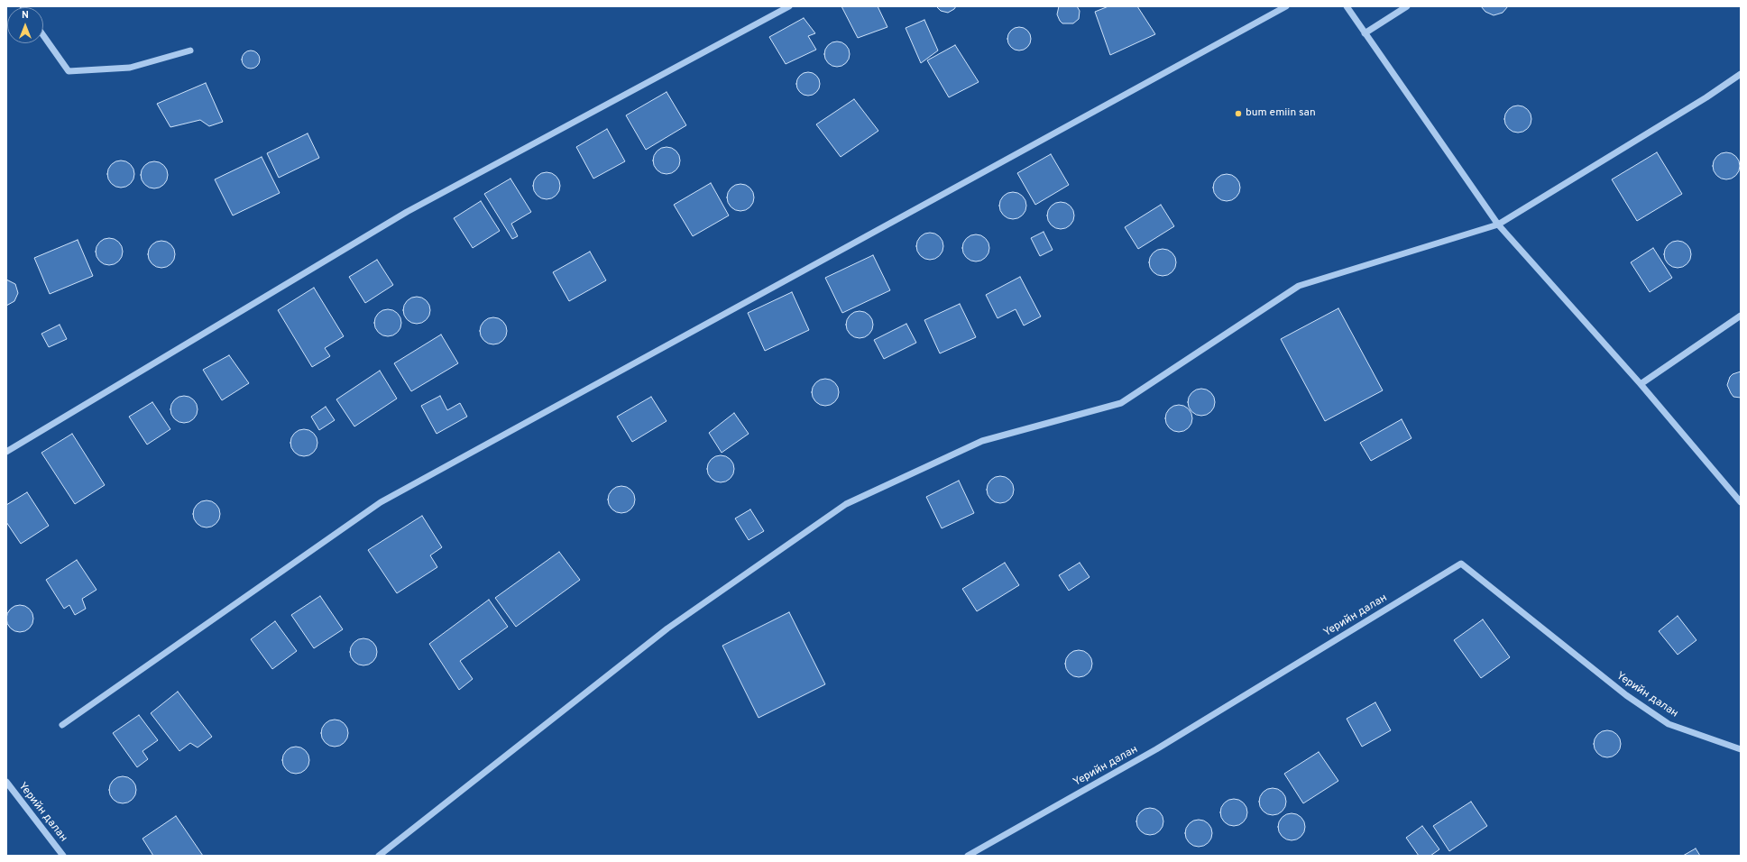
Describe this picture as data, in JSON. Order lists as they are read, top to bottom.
{
  "streets": {
    "street": ["Үерийн далан"]
  },
  "places": ["bum emiin san"],
  "north": "top"
}
